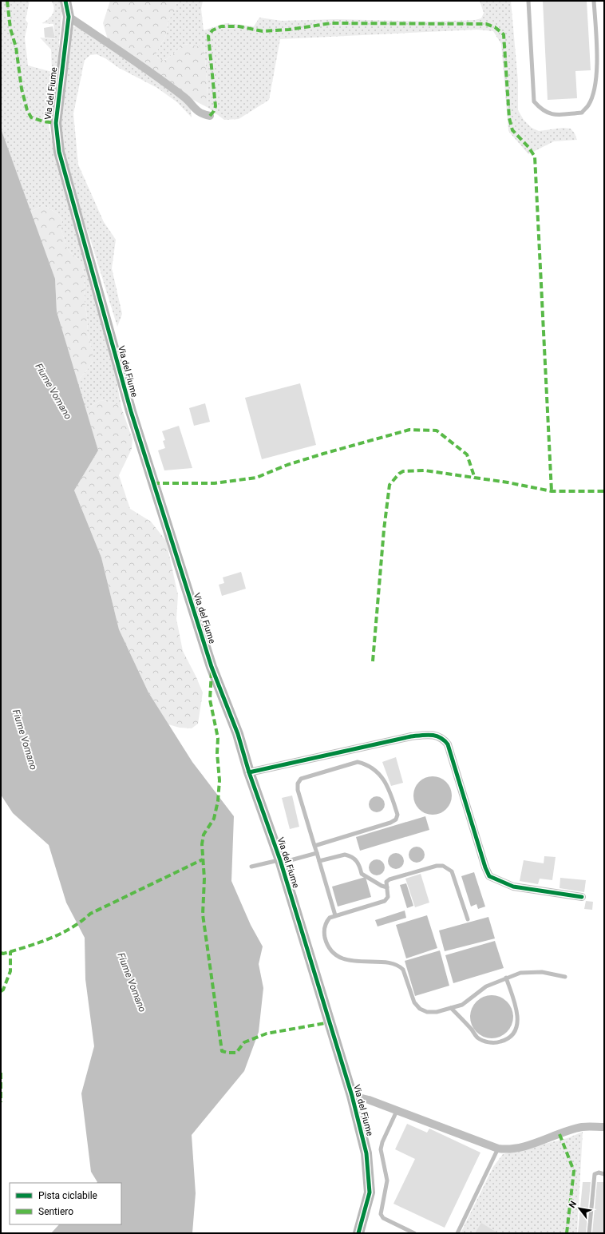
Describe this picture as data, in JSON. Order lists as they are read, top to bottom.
{
  "streets": {
    "street": ["Via del Fiume"]
  },
  "water": ["Fiume Vomano"],
  "legend": ["Pista ciclabile", "Sentiero"],
  "north": "top left"
}
